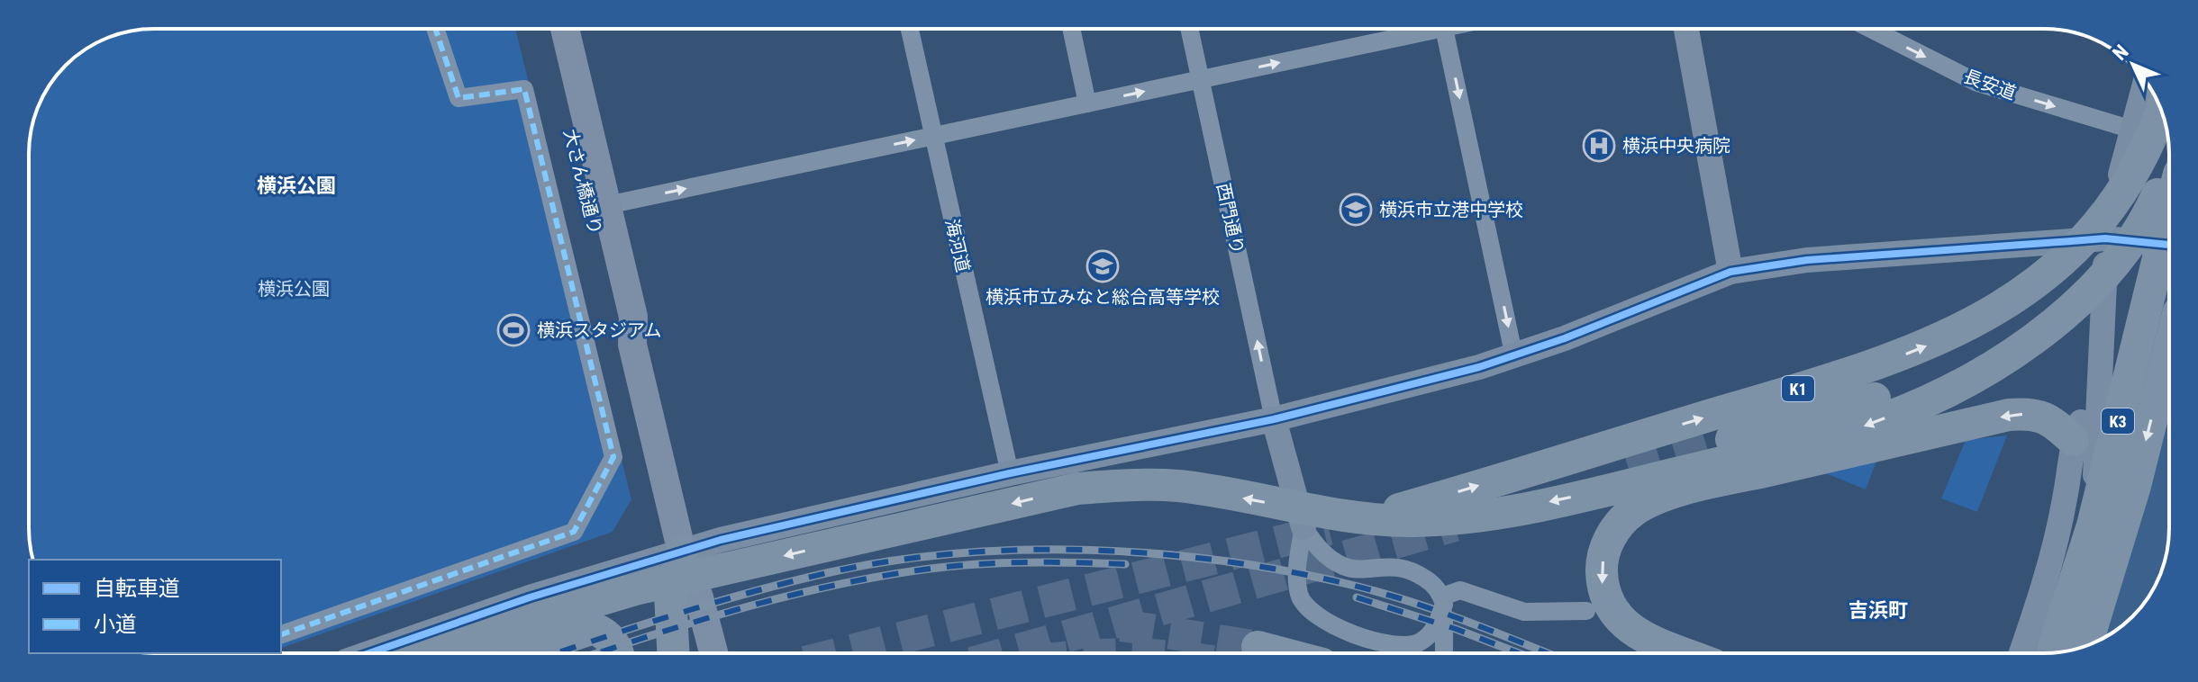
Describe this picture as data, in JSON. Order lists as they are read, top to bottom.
{
  "streets": {
    "highway": ["K1", "K3"],
    "main road": ["大さん橋通り"],
    "street": ["長安道", "西門通り", "海河道"]
  },
  "crossings": [
    ["K1", "K3"]
  ],
  "one_way": ["長安道", "西門通り"],
  "districts": ["横浜公園", "吉浜町"],
  "parks": ["横浜公園"],
  "places": {
    "hospital": ["横浜中央病院"],
    "school or university": ["横浜市立港中学校", "横浜市立みなと総合高等学校"],
    "sports": ["横浜スタジアム"]
  },
  "legend": ["自転車道", "小道"],
  "north": "top left"
}
